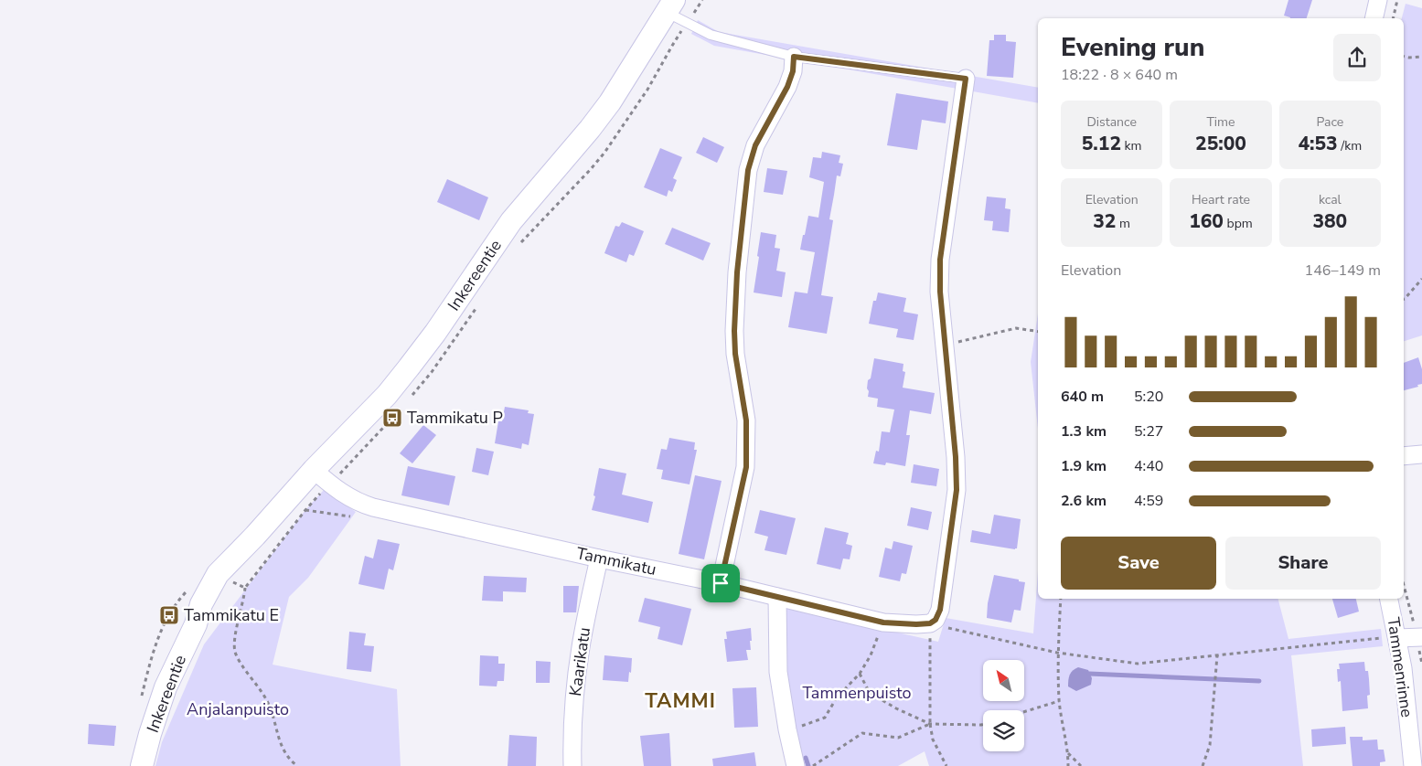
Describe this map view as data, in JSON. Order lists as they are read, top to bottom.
{
  "streets": {
    "street": [
      "Inkereentie",
      "Tammikatu",
      "Kaarikatu",
      "Tammenrinne"
    ]
  },
  "crossings": [
    ["Inkereentie", "Tammikatu"],
    ["Tammikatu", "Kaarikatu"]
  ],
  "districts": ["TAMMI"],
  "parks": ["Tammenpuisto", "Anjalanpuisto"],
  "places": {
    "bus stop": ["Tammikatu P", "Tammikatu E"]
  },
  "north": "top left",
  "page": {
    "heading": ["Evening run", "18:22 · 8 × 640 m"],
    "stats": [
      ["Distance", "5.12 km"],
      ["Time", "25:00"],
      ["Pace", "4:53 /km"],
      ["Elevation", "32 m"],
      ["Heart rate", "160 bpm"],
      ["kcal", "380"]
    ],
    "chart": ["Elevation", "146–149 m"],
    "list": [
      {
        "name": "640 m",
        "note": "5:20"
      },
      {
        "name": "1.3 km",
        "note": "5:27"
      },
      {
        "name": "1.9 km",
        "note": "4:40"
      },
      {
        "name": "2.6 km",
        "note": "4:59"
      }
    ],
    "buttons": ["Save", "Share"]
  }
}
